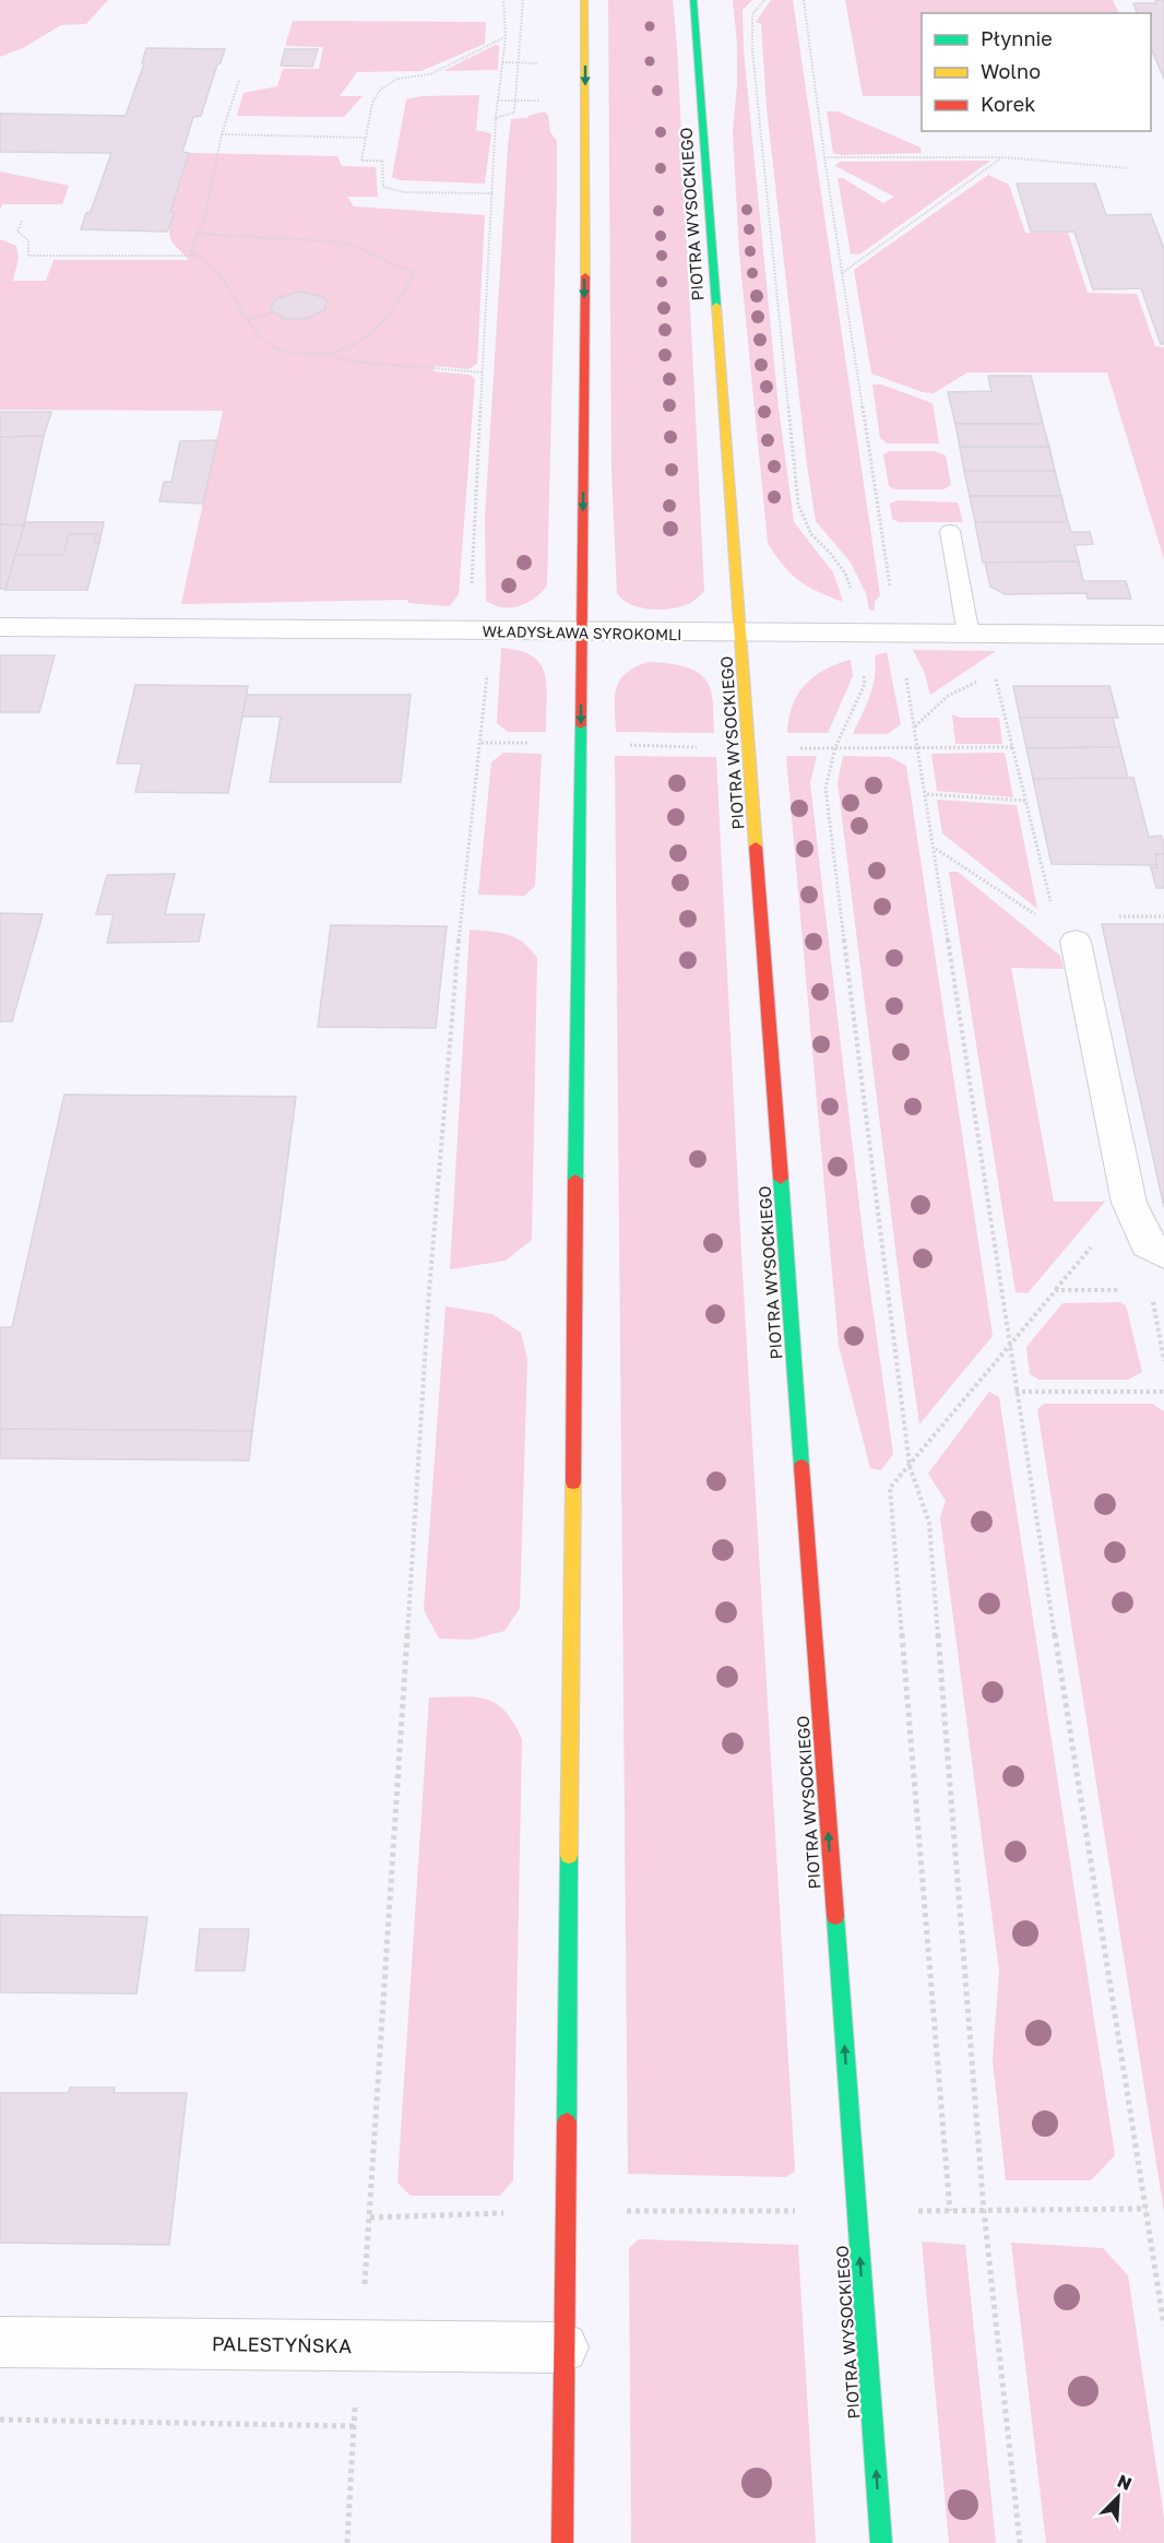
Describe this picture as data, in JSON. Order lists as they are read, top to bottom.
{
  "streets": {
    "main road": ["PIOTRA WYSOCKIEGO"],
    "street": ["WŁADYSŁAWA SYROKOMLI", "PALESTYŃSKA"]
  },
  "crossings": [
    ["PIOTRA WYSOCKIEGO", "WŁADYSŁAWA SYROKOMLI"]
  ],
  "one_way": ["PIOTRA WYSOCKIEGO"],
  "legend": ["Płynnie", "Wolno", "Korek"],
  "north": "top right"
}
